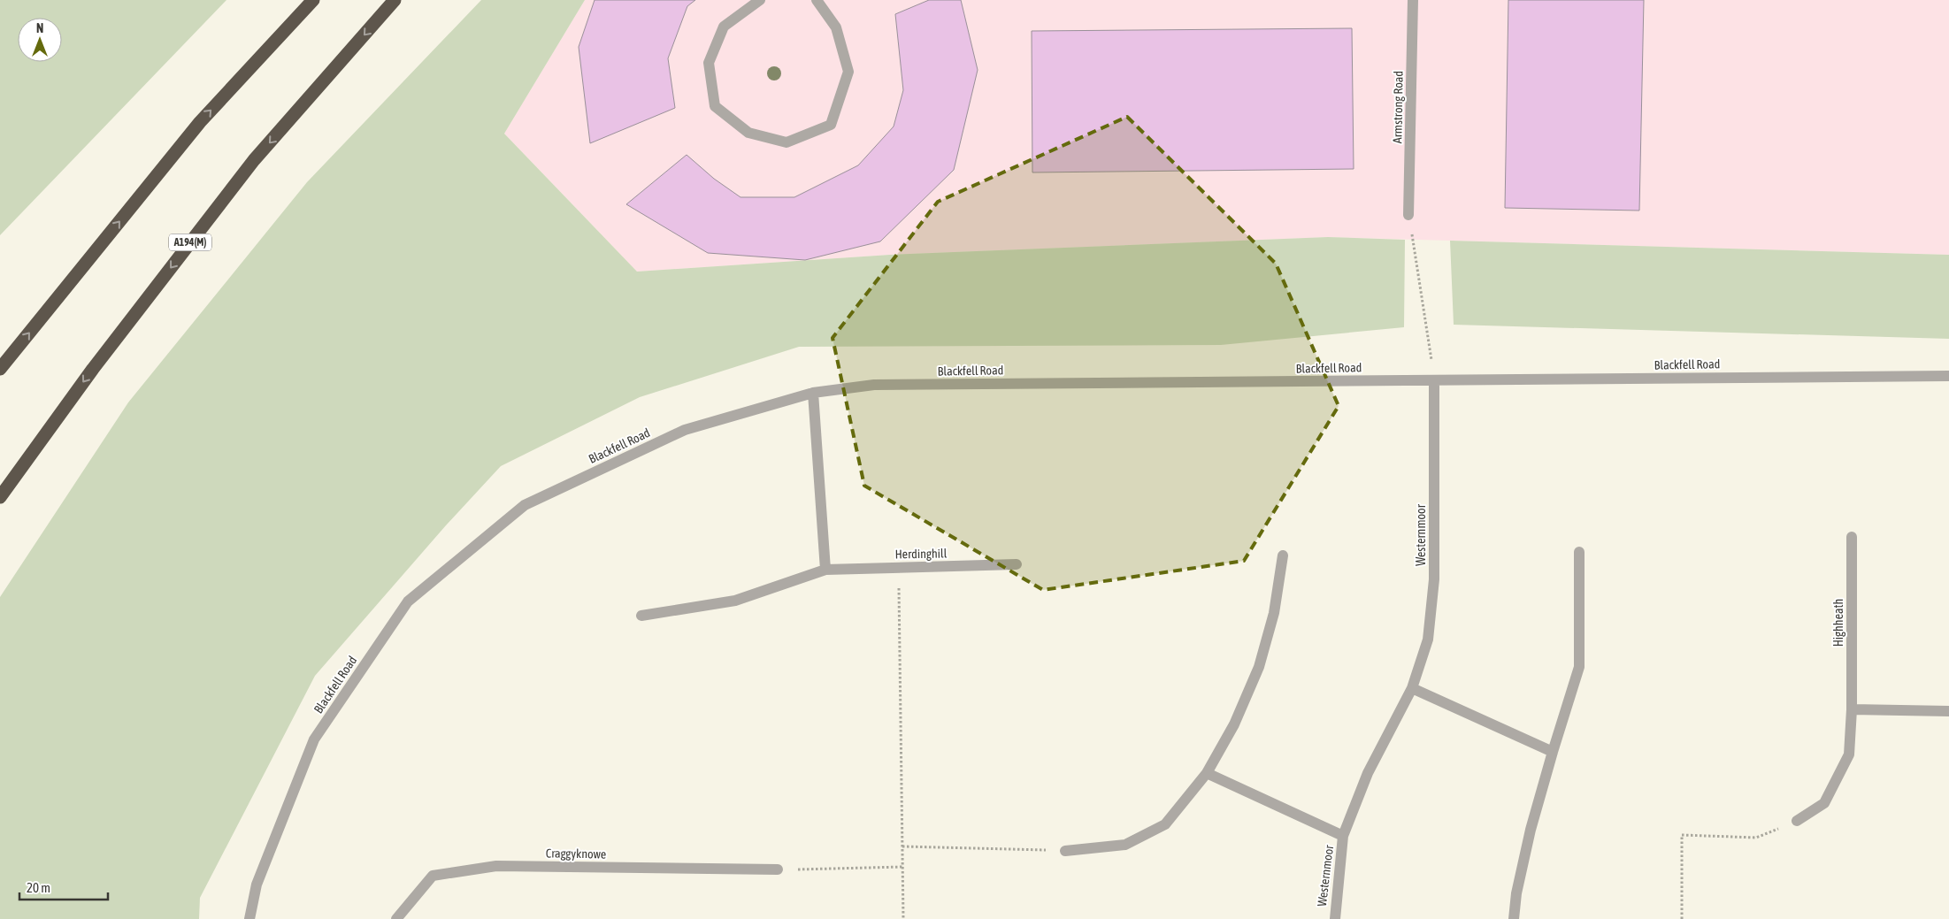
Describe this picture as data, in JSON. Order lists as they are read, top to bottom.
{
  "streets": {
    "highway": ["A194(M)"],
    "street": [
      "Armstrong Road",
      "Blackfell Road",
      "Westernmoor",
      "Herdinghill",
      "Highheath",
      "Craggyknowe"
    ]
  },
  "crossings": [
    ["Blackfell Road", "Westernmoor"]
  ],
  "scale_bar": "20 m",
  "north": "top"
}
